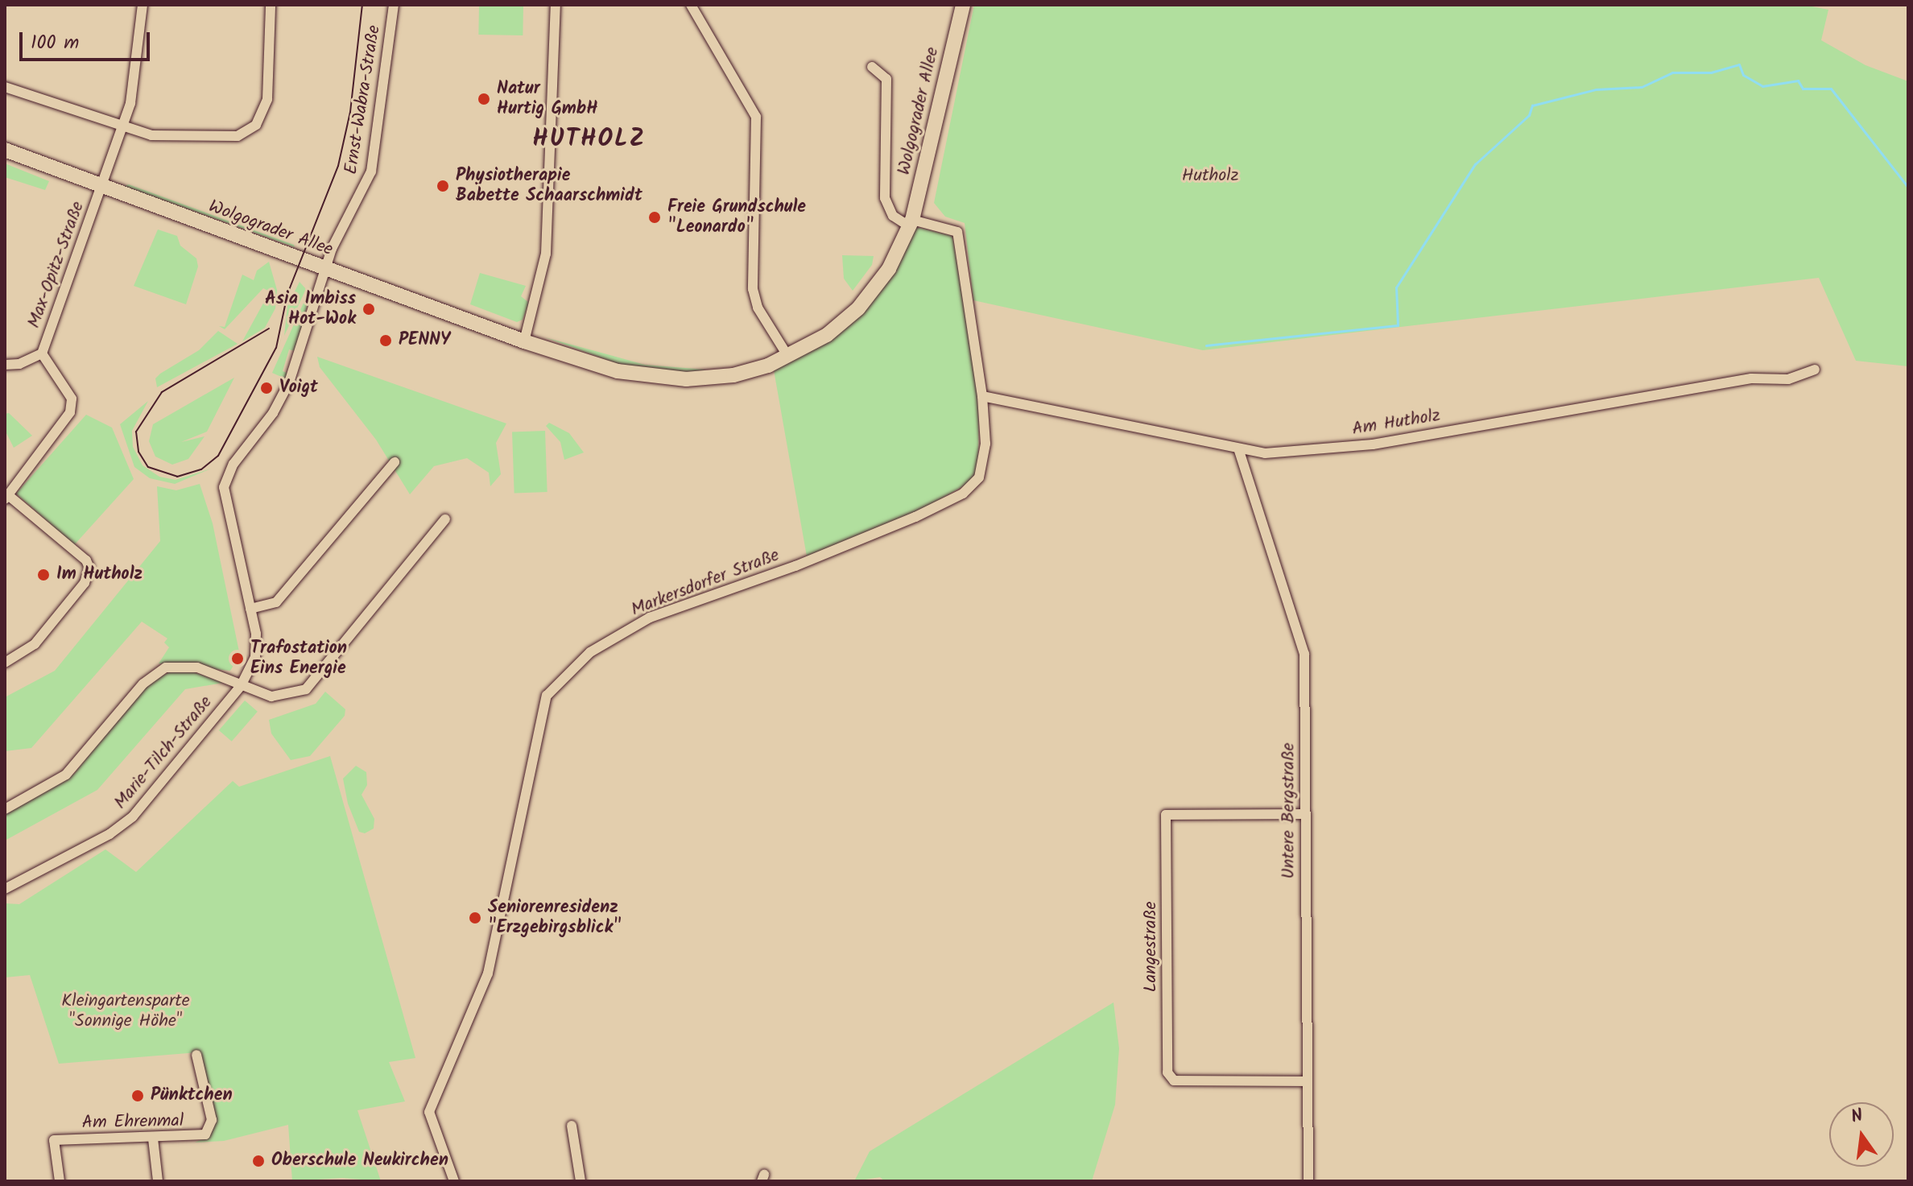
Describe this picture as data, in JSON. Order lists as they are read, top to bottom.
{
  "streets": {
    "main road": ["Wolgograder Allee"],
    "street": [
      "Ernst-Wabra-Straße",
      "Max-Opitz-Straße",
      "Am Hutholz",
      "Markersdorfer Straße",
      "Marie-Tilch-Straße",
      "Untere Bergstraße",
      "Langestraße",
      "Am Ehrenmal"
    ]
  },
  "crossings": [
    ["Ernst-Wabra-Straße", "Wolgograder Allee"],
    ["Ernst-Wabra-Straße", "Marie-Tilch-Straße"],
    ["Wolgograder Allee", "Max-Opitz-Straße"],
    ["Wolgograder Allee", "Markersdorfer Straße"],
    ["Wolgograder Allee", "Marie-Tilch-Straße"],
    ["Am Hutholz", "Markersdorfer Straße"],
    ["Am Hutholz", "Untere Bergstraße"],
    ["Untere Bergstraße", "Langestraße"]
  ],
  "districts": ["HUTHOLZ"],
  "parks": ["Hutholz", "Kleingartensparte \"Sonnige Höhe\""],
  "places": [
    "Natur Hurtig GmbH",
    "Physiotherapie Babette Schaarschmidt",
    "Freie Grundschule \"Leonardo\"",
    "Asia Imbiss Hot-Wok",
    "PENNY",
    "Voigt",
    "Im Hutholz",
    "Trafostation Eins Energie",
    "Seniorenresidenz \"Erzgebirgsblick\"",
    "Pünktchen",
    "Oberschule Neukirchen"
  ],
  "scale_bar": "100 m",
  "north": "top"
}
